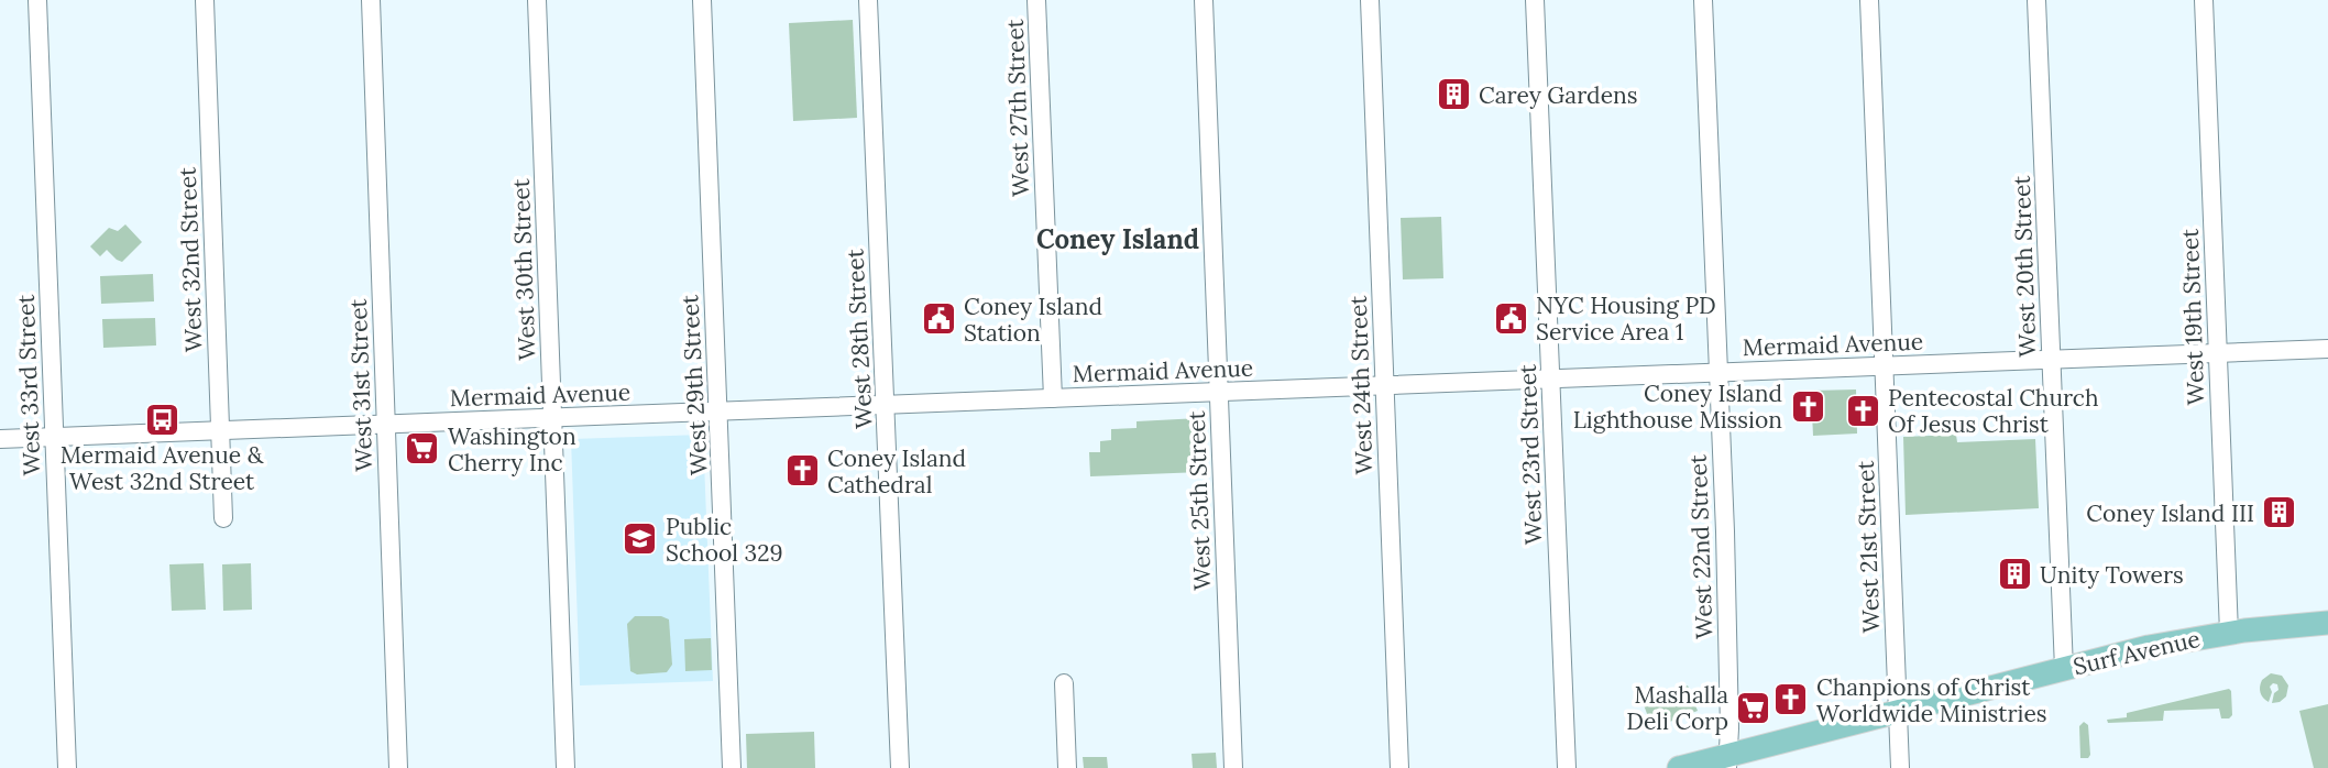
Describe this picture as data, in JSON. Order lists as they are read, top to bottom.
{
  "streets": {
    "main road": ["Surf Avenue"],
    "street": [
      "West 27th Street",
      "West 32nd Street",
      "West 20th Street",
      "West 30th Street",
      "West 19th Street",
      "West 28th Street",
      "Mermaid Avenue",
      "West 33rd Street",
      "West 31st Street",
      "West 29th Street",
      "West 24th Street",
      "West 23rd Street",
      "West 25th Street",
      "West 22nd Street",
      "West 21st Street"
    ]
  },
  "crossings": [
    ["West 27th Street", "Mermaid Avenue"],
    ["West 32nd Street", "Mermaid Avenue"],
    ["West 20th Street", "Mermaid Avenue"],
    ["West 20th Street", "Surf Avenue"],
    ["West 30th Street", "Mermaid Avenue"],
    ["West 19th Street", "Mermaid Avenue"],
    ["West 19th Street", "Surf Avenue"],
    ["West 28th Street", "Mermaid Avenue"],
    ["Mermaid Avenue", "West 33rd Street"],
    ["Mermaid Avenue", "West 31st Street"],
    ["Mermaid Avenue", "West 29th Street"],
    ["Mermaid Avenue", "West 24th Street"],
    ["Mermaid Avenue", "West 23rd Street"],
    ["Mermaid Avenue", "West 25th Street"],
    ["Mermaid Avenue", "West 22nd Street"],
    ["Mermaid Avenue", "West 21st Street"],
    ["West 22nd Street", "Surf Avenue"],
    ["West 21st Street", "Surf Avenue"]
  ],
  "districts": ["Coney Island"],
  "places": {
    "building": ["Carey Gardens", "Coney Island III", "Unity Towers"],
    "public building": ["NYC Housing PD Service Area 1", "Coney Island Station"],
    "church": [
      "Coney Island Lighthouse Mission",
      "Pentecostal Church Of Jesus Christ",
      "Coney Island Cathedral",
      "Chanpions of Christ Worldwide Ministries"
    ],
    "bus stop": ["Mermaid Avenue & West 32nd Street"],
    "supermarket": ["Washington Cherry Inc", "Mashalla Deli Corp"],
    "school or university": ["Public School 329"]
  }
}
